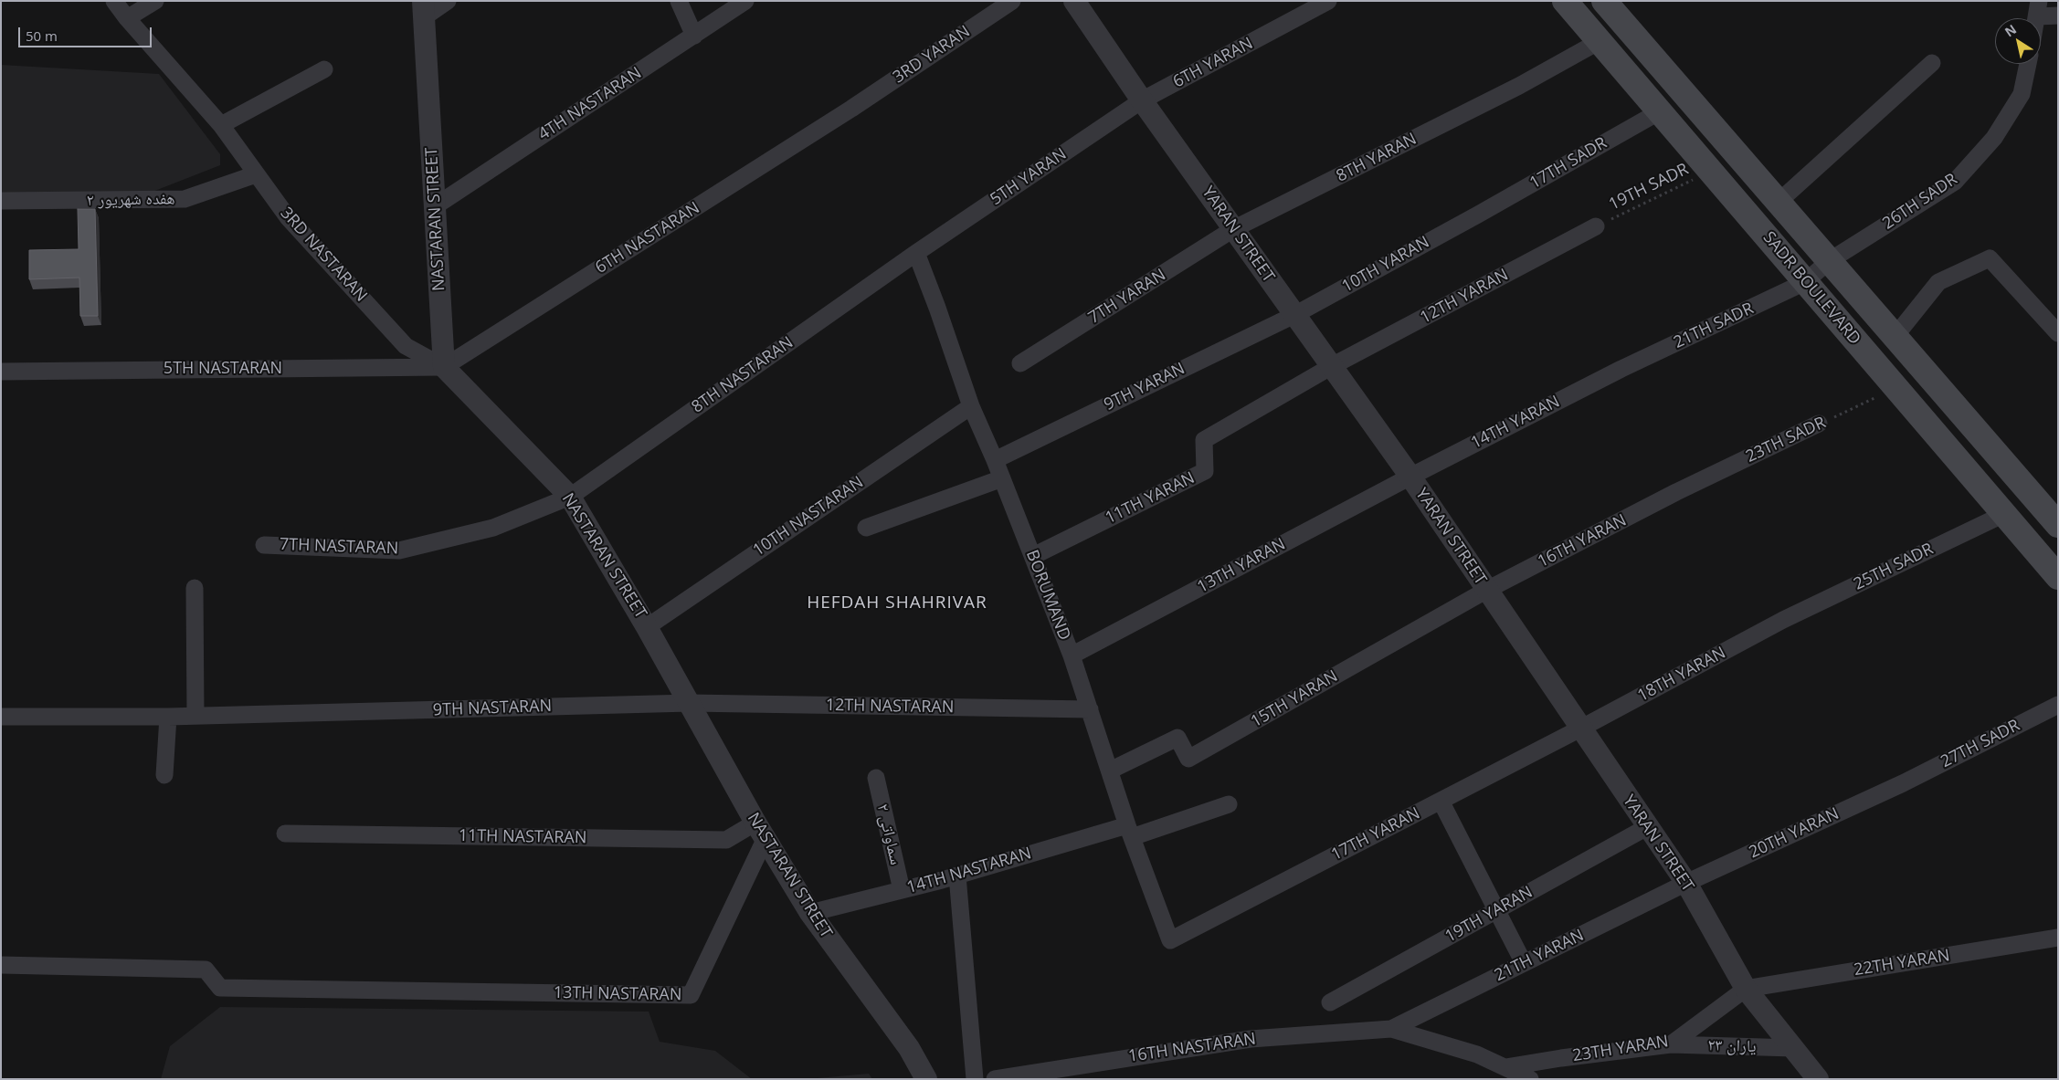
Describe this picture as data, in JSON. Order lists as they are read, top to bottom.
{
  "streets": {
    "main road": ["SADR BOULEVARD"],
    "street": [
      "3RD YARAN",
      "6TH YARAN",
      "4TH NASTARAN",
      "8TH YARAN",
      "17TH SADR",
      "5TH YARAN",
      "هفده شهریور ۲",
      "26TH SADR",
      "NASTARAN STREET",
      "YARAN STREET",
      "6TH NASTARAN",
      "3RD NASTARAN",
      "10TH YARAN",
      "7TH YARAN",
      "12TH YARAN",
      "21TH SADR",
      "5TH NASTARAN",
      "8TH NASTARAN",
      "9TH YARAN",
      "14TH YARAN",
      "23TH SADR",
      "11TH YARAN",
      "10TH NASTARAN",
      "16TH YARAN",
      "7TH NASTARAN",
      "13TH YARAN",
      "25TH SADR",
      "BORUMAND",
      "18TH YARAN",
      "15TH YARAN",
      "12TH NASTARAN",
      "9TH NASTARAN",
      "27TH SADR",
      "20TH YARAN",
      "سماواتی ۲",
      "17TH YARAN",
      "11TH NASTARAN",
      "14TH NASTARAN",
      "19TH YARAN",
      "21TH YARAN",
      "22TH YARAN",
      "13TH NASTARAN",
      "یاران ۲۳",
      "16TH NASTARAN",
      "23TH YARAN"
    ],
    "path": ["19TH SADR"]
  },
  "crossings": [
    ["3RD YARAN", "6TH NASTARAN"],
    ["6TH YARAN", "5TH YARAN"],
    ["6TH YARAN", "YARAN STREET"],
    ["4TH NASTARAN", "NASTARAN STREET"],
    ["8TH YARAN", "YARAN STREET"],
    ["8TH YARAN", "SADR BOULEVARD"],
    ["8TH YARAN", "7TH YARAN"],
    ["17TH SADR", "10TH YARAN"],
    ["17TH SADR", "SADR BOULEVARD"],
    ["5TH YARAN", "YARAN STREET"],
    ["5TH YARAN", "8TH NASTARAN"],
    ["5TH YARAN", "BORUMAND"],
    ["19TH SADR", "SADR BOULEVARD"],
    ["19TH SADR", "12TH YARAN"],
    ["هفده شهریور ۲", "3RD NASTARAN"],
    ["26TH SADR", "SADR BOULEVARD"],
    ["26TH SADR", "21TH SADR"],
    ["NASTARAN STREET", "6TH NASTARAN"],
    ["NASTARAN STREET", "3RD NASTARAN"],
    ["NASTARAN STREET", "5TH NASTARAN"],
    ["NASTARAN STREET", "8TH NASTARAN"],
    ["NASTARAN STREET", "10TH NASTARAN"],
    ["NASTARAN STREET", "7TH NASTARAN"],
    ["NASTARAN STREET", "12TH NASTARAN"],
    ["NASTARAN STREET", "9TH NASTARAN"],
    ["NASTARAN STREET", "11TH NASTARAN"],
    ["NASTARAN STREET", "14TH NASTARAN"],
    ["NASTARAN STREET", "13TH NASTARAN"],
    ["YARAN STREET", "10TH YARAN"],
    ["YARAN STREET", "7TH YARAN"],
    ["YARAN STREET", "12TH YARAN"],
    ["YARAN STREET", "9TH YARAN"],
    ["YARAN STREET", "14TH YARAN"],
    ["YARAN STREET", "11TH YARAN"],
    ["YARAN STREET", "16TH YARAN"],
    ["YARAN STREET", "13TH YARAN"],
    ["YARAN STREET", "18TH YARAN"],
    ["YARAN STREET", "15TH YARAN"],
    ["YARAN STREET", "20TH YARAN"],
    ["YARAN STREET", "17TH YARAN"],
    ["YARAN STREET", "19TH YARAN"],
    ["YARAN STREET", "21TH YARAN"],
    ["YARAN STREET", "22TH YARAN"],
    ["YARAN STREET", "یاران ۲۳"],
    ["YARAN STREET", "23TH YARAN"],
    ["6TH NASTARAN", "3RD NASTARAN"],
    ["6TH NASTARAN", "5TH NASTARAN"],
    ["3RD NASTARAN", "5TH NASTARAN"],
    ["10TH YARAN", "9TH YARAN"],
    ["SADR BOULEVARD", "21TH SADR"],
    ["SADR BOULEVARD", "23TH SADR"],
    ["SADR BOULEVARD", "25TH SADR"],
    ["12TH YARAN", "11TH YARAN"],
    ["21TH SADR", "14TH YARAN"],
    ["8TH NASTARAN", "7TH NASTARAN"],
    ["8TH NASTARAN", "BORUMAND"],
    ["9TH YARAN", "BORUMAND"],
    ["14TH YARAN", "13TH YARAN"],
    ["23TH SADR", "16TH YARAN"],
    ["11TH YARAN", "BORUMAND"],
    ["10TH NASTARAN", "BORUMAND"],
    ["16TH YARAN", "15TH YARAN"],
    ["13TH YARAN", "BORUMAND"],
    ["25TH SADR", "18TH YARAN"],
    ["BORUMAND", "15TH YARAN"],
    ["BORUMAND", "12TH NASTARAN"],
    ["BORUMAND", "17TH YARAN"],
    ["BORUMAND", "14TH NASTARAN"],
    ["18TH YARAN", "17TH YARAN"],
    ["12TH NASTARAN", "9TH NASTARAN"],
    ["27TH SADR", "20TH YARAN"],
    ["20TH YARAN", "21TH YARAN"],
    ["سماواتی ۲", "14TH NASTARAN"],
    ["11TH NASTARAN", "13TH NASTARAN"],
    ["21TH YARAN", "16TH NASTARAN"],
    ["22TH YARAN", "23TH YARAN"],
    ["یاران ۲۳", "23TH YARAN"]
  ],
  "districts": ["HEFDAH SHAHRIVAR"],
  "scale_bar": "50 m",
  "north": "top left"
}
